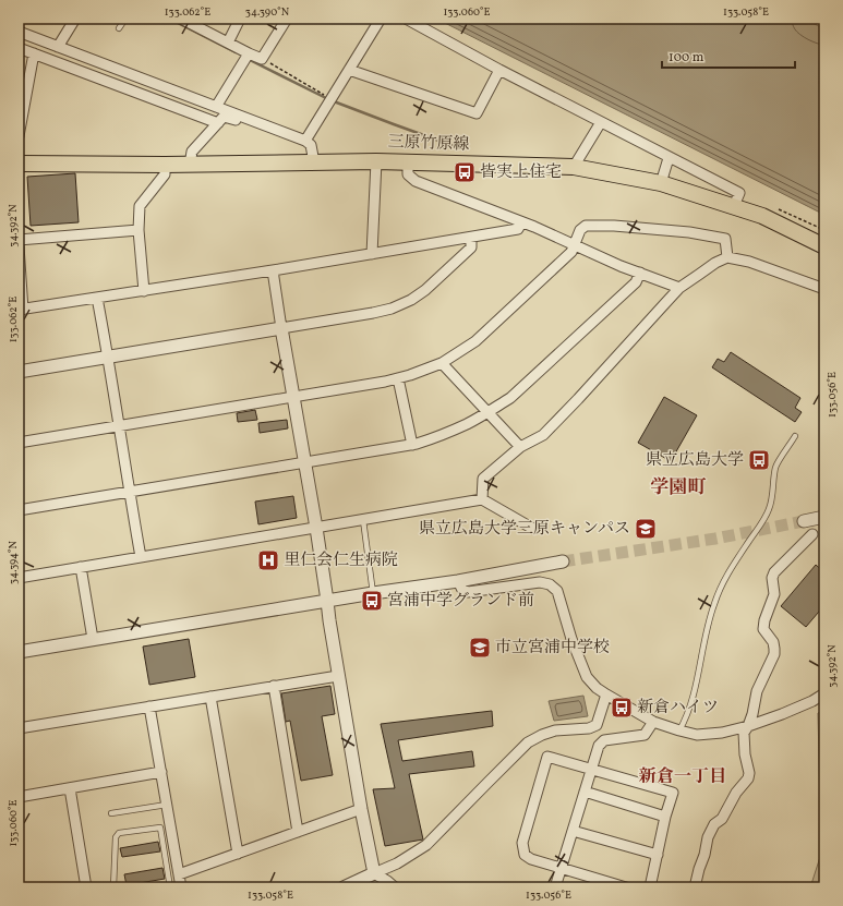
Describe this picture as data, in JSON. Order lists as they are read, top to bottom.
{
  "streets": {
    "main road": ["三原竹原線"]
  },
  "districts": ["学園町", "新倉一丁目"],
  "places": {
    "bus stop": [
      "皆実上住宅",
      "県立広島大学",
      "宮浦中学グランド前",
      "新倉ハイツ"
    ],
    "school or university": ["県立広島大学三原キャンパス", "市立宮浦中学校"],
    "hospital": ["里仁会仁生病院"]
  },
  "scale_bar": "100 m",
  "coordinates": [
    "133.062°E",
    "34.390°N",
    "133.060°E",
    "133.058°E",
    "34.392°N",
    "133.056°E",
    "34.394°N"
  ]
}
